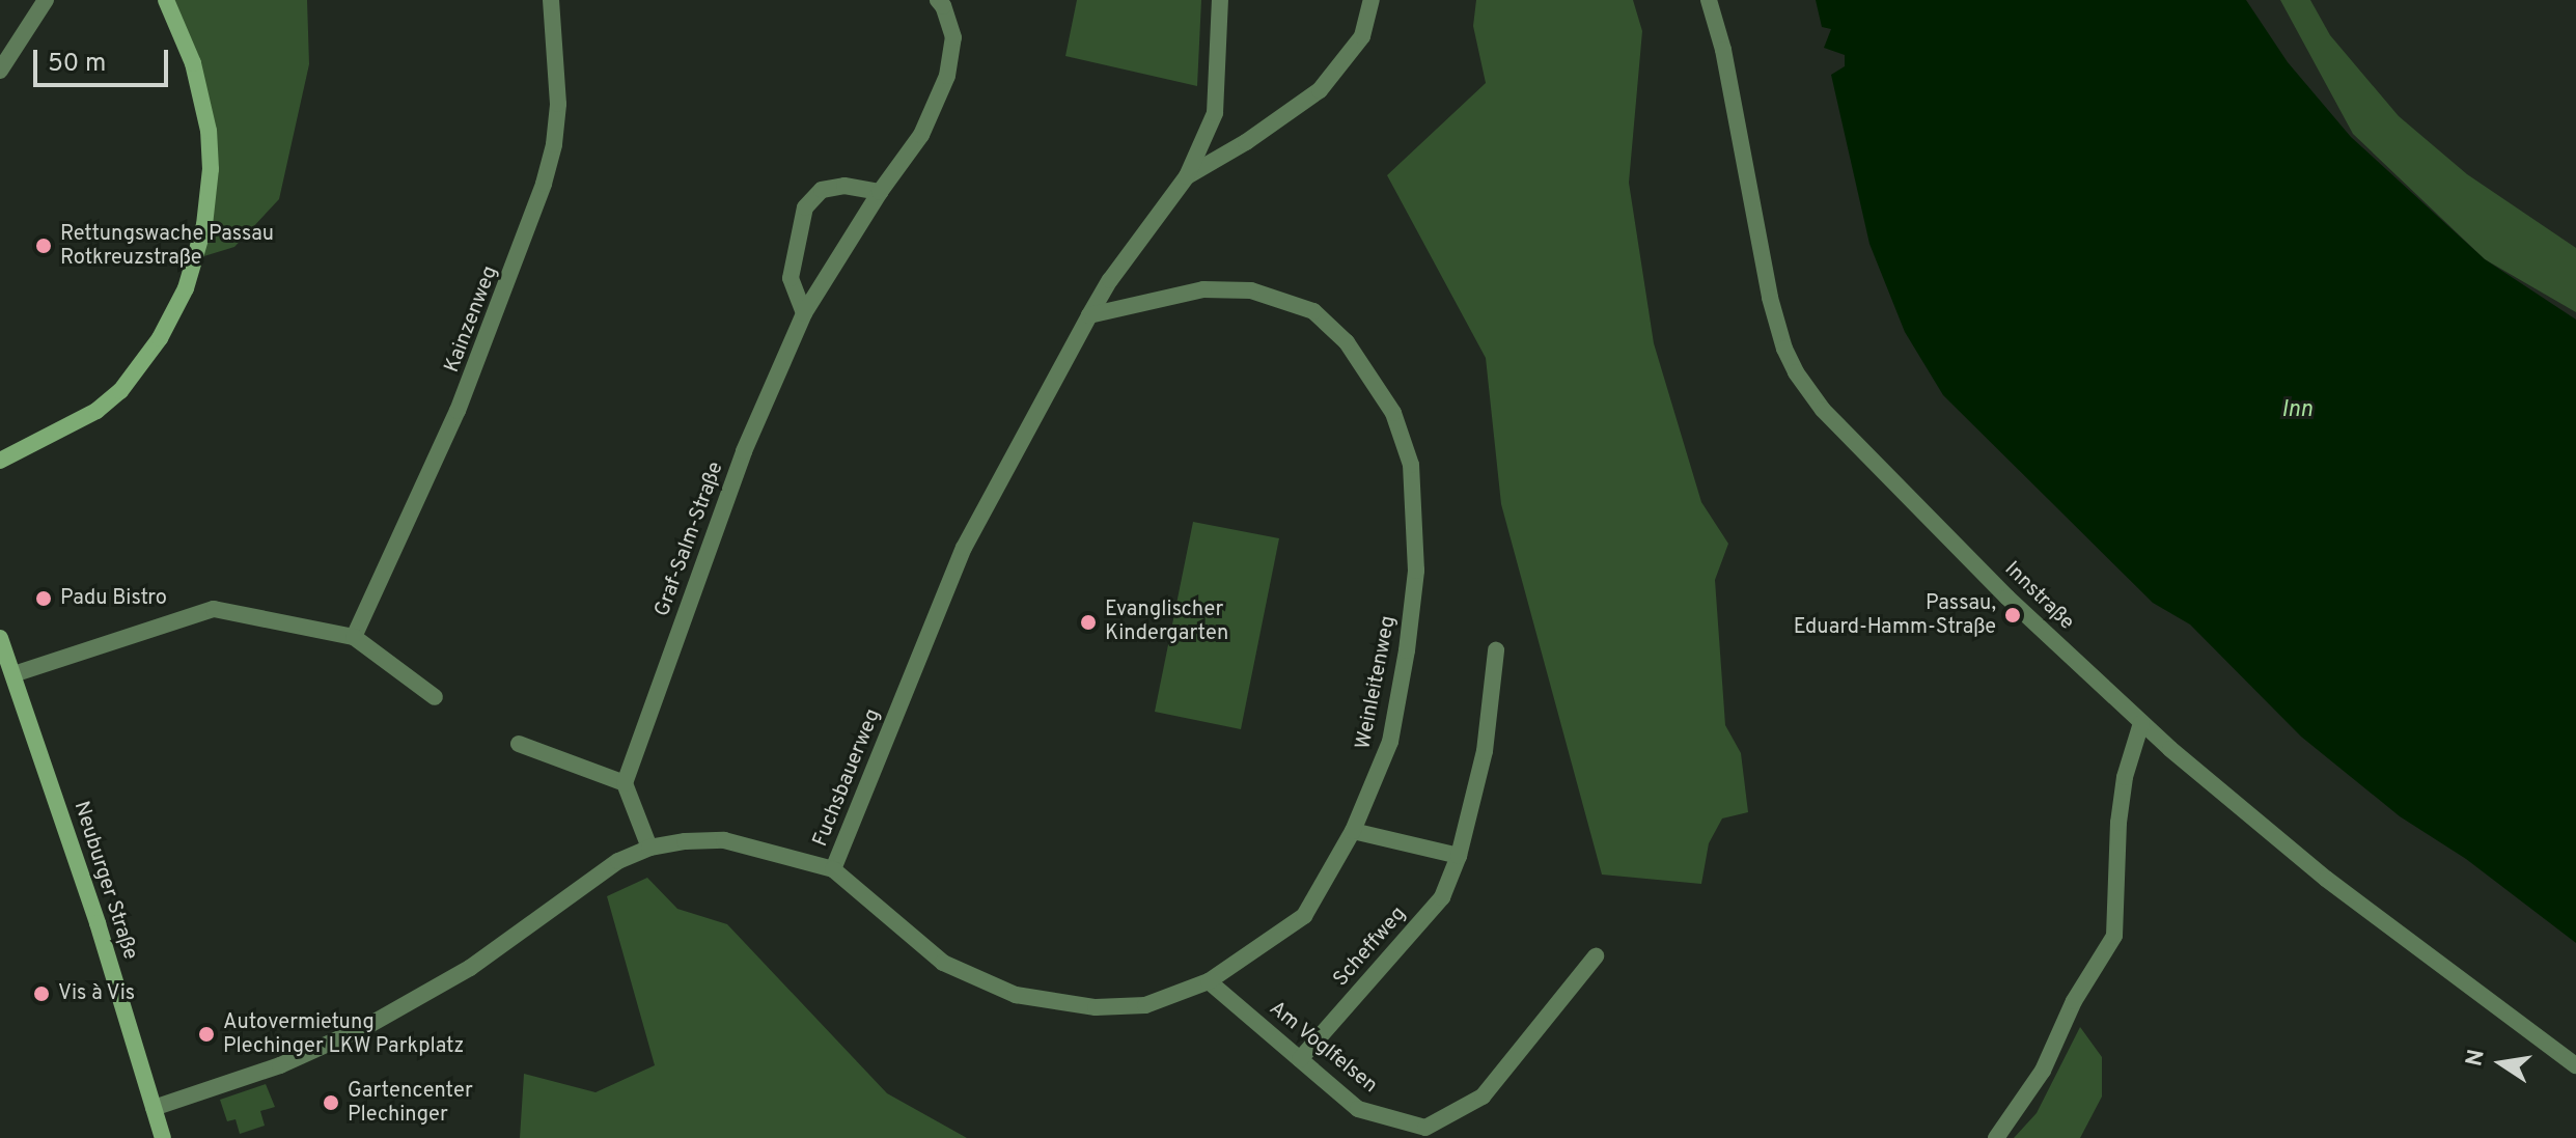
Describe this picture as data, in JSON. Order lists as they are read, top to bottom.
{
  "streets": {
    "street": [
      "Kainzenweg",
      "Graf-Salm-Straße",
      "Innstraße",
      "Weinleitenweg",
      "Fuchsbauerweg",
      "Neuburger Straße",
      "Scheffweg",
      "Am Voglfelsen"
    ]
  },
  "crossings": [
    ["Weinleitenweg", "Fuchsbauerweg"],
    ["Weinleitenweg", "Am Voglfelsen"],
    ["Fuchsbauerweg", "Neuburger Straße"],
    ["Scheffweg", "Am Voglfelsen"]
  ],
  "water": ["Inn"],
  "places": [
    "Rettungswache Passau Rotkreuzstraße",
    "Padu Bistro",
    "Passau, Eduard-Hamm-Straße",
    "Evanglischer Kindergarten",
    "Vis à Vis",
    "Autovermietung Plechinger LKW Parkplatz",
    "Gartencenter Plechinger"
  ],
  "scale_bar": "50 m",
  "north": "left"
}
